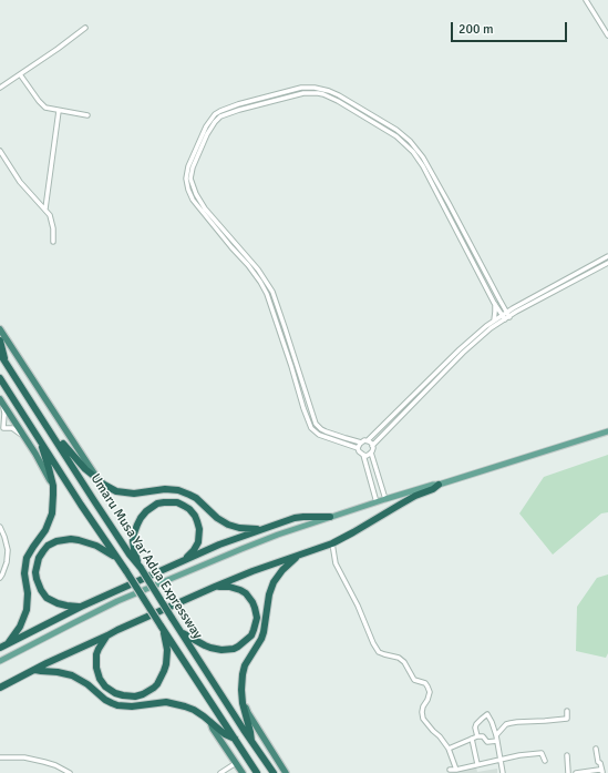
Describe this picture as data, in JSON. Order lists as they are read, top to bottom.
{
  "streets": {
    "highway": ["Umaru Musa Yar'Adua Expressway"]
  },
  "scale_bar": "200 m"
}
